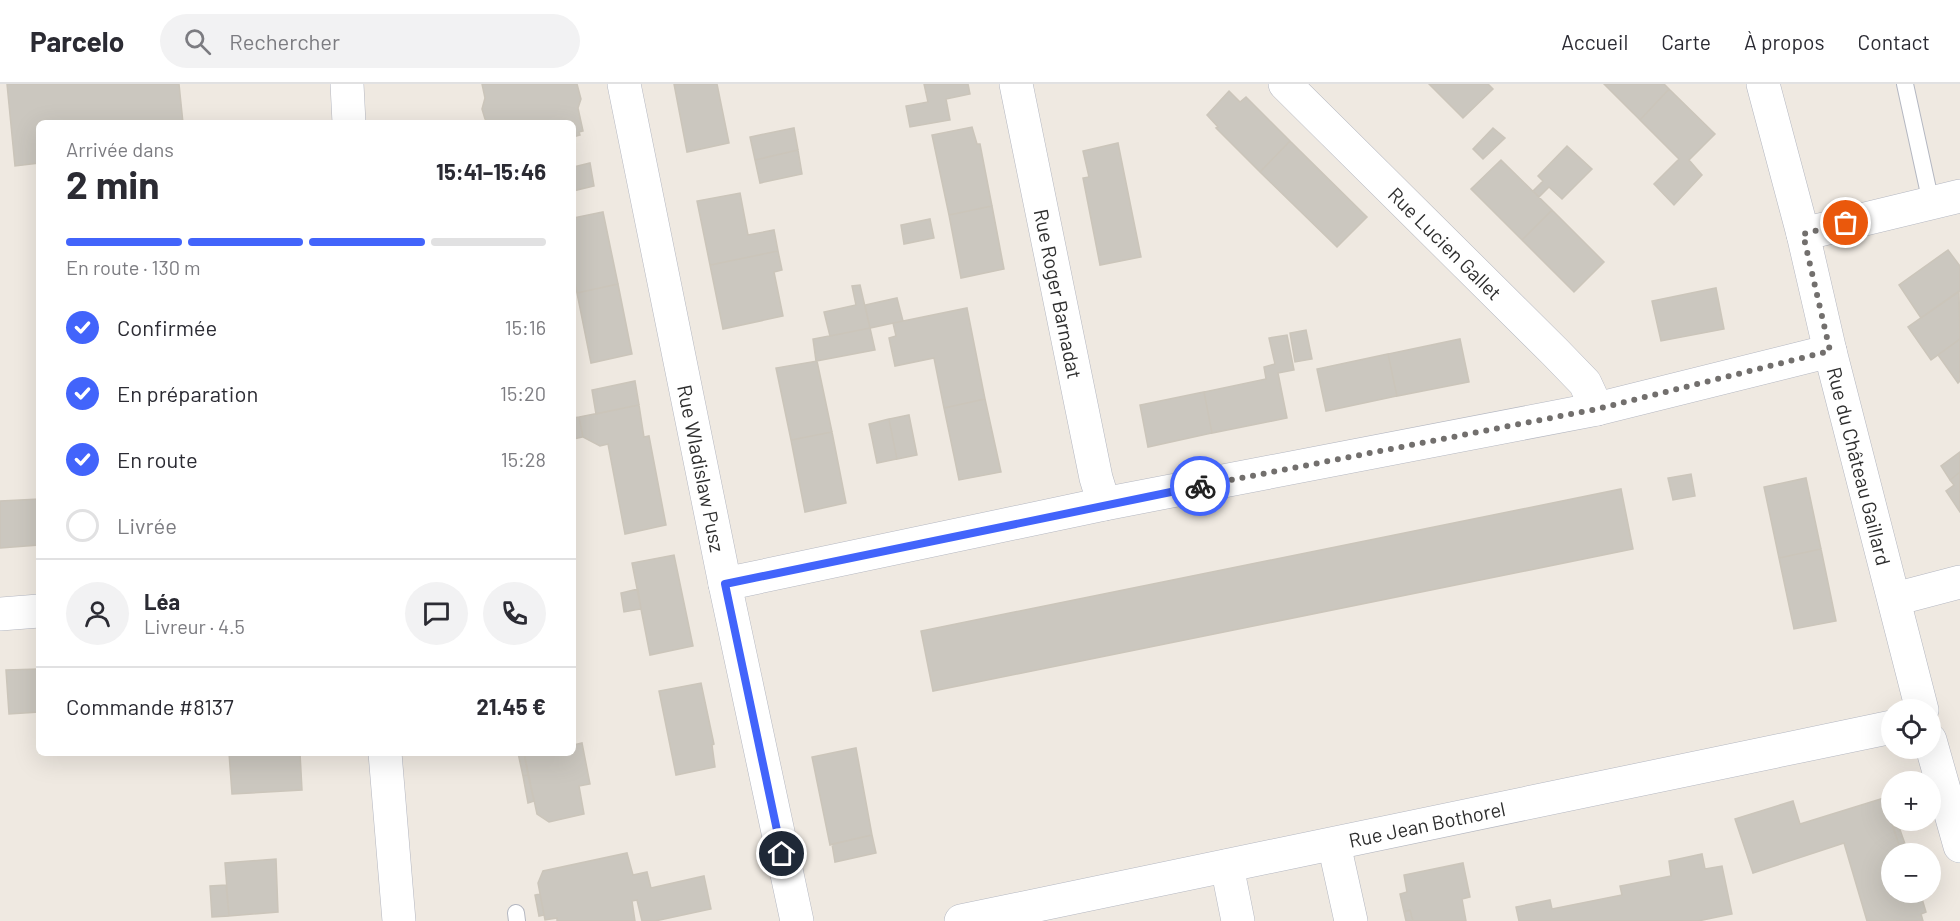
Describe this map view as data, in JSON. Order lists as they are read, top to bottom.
{
  "streets": {
    "street": [
      "Rue Lucien Gallet",
      "Rue Roger Barnadat",
      "Rue du Château Gaillard",
      "Rue Wladislaw Pusz",
      "Rue Jean Bothorel"
    ]
  },
  "page": {
    "header": "Parcelo",
    "search": "Rechercher",
    "nav": [
      "Accueil",
      "Carte",
      "À propos",
      "Contact"
    ],
    "heading": ["2 min", "Arrivée dans", "15:41–15:46"],
    "panel": [
      "Léa",
      "Livreur · 4.5",
      "Commande #8137",
      "21.45 €"
    ],
    "bar": "En route · 130 m",
    "list": [
      ["Confirmée", "15:16"],
      ["En préparation", "15:20"],
      ["En route", "15:28"],
      "Livrée"
    ],
    "map_buttons": ["+", "−"]
  }
}
